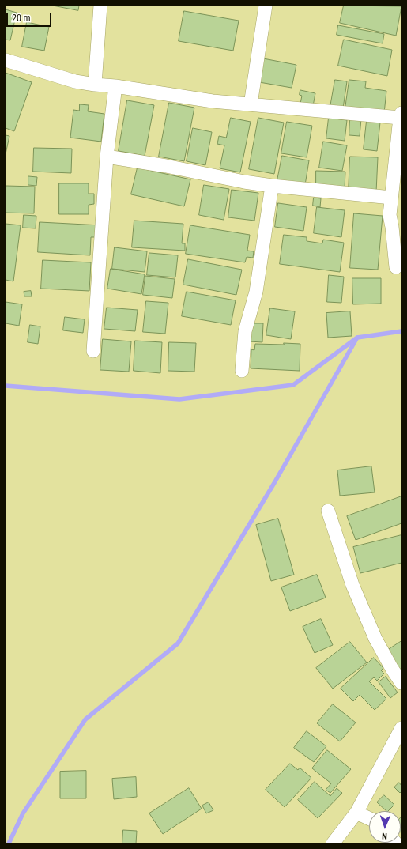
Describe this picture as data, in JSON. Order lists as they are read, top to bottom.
{
  "scale_bar": "20 m",
  "north": "bottom"
}
